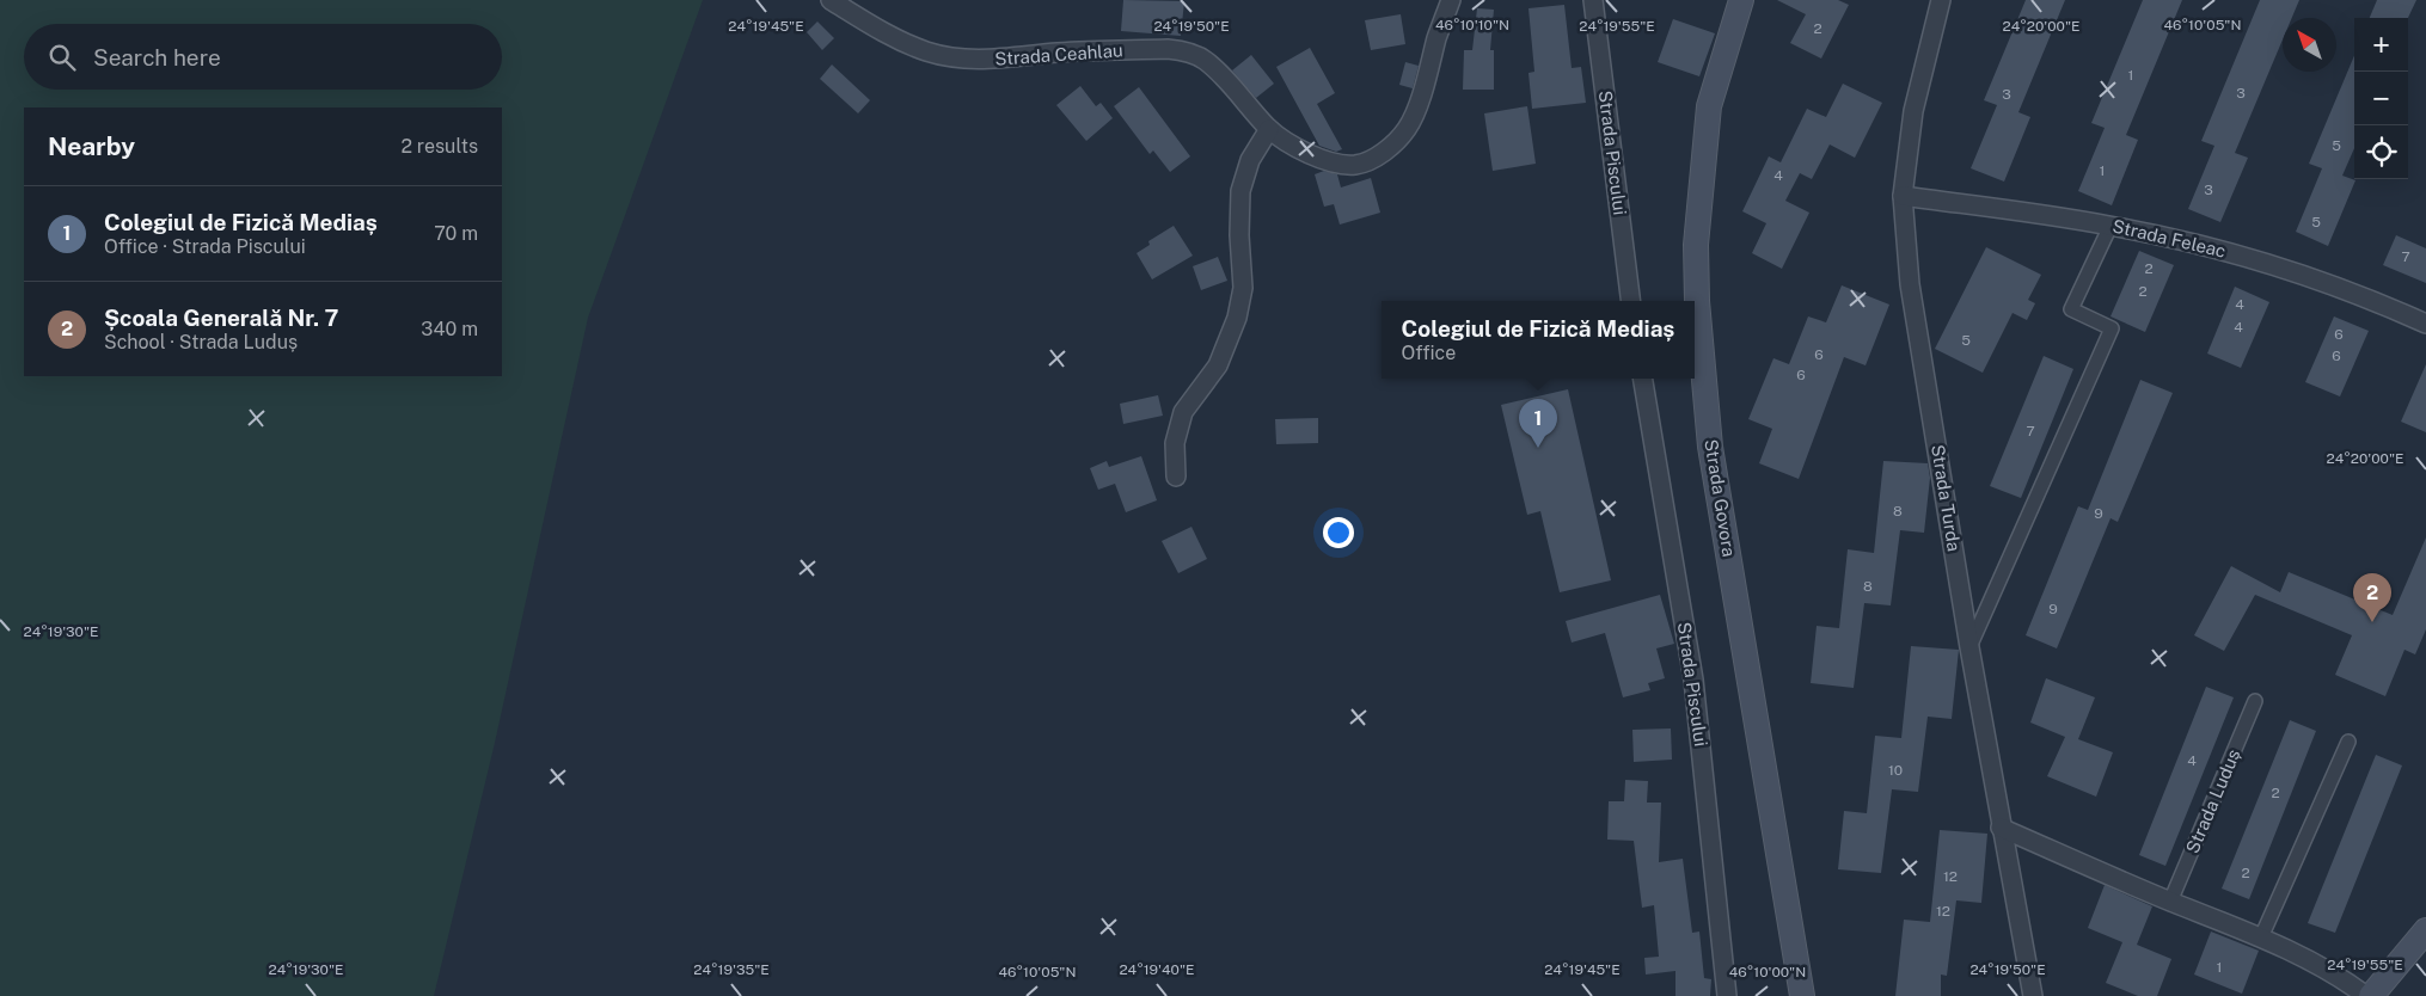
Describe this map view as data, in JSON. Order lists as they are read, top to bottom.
{
  "streets": {
    "main road": ["Strada Govora"],
    "street": [
      "Strada Ceahlau",
      "Strada Piscului",
      "Strada Feleac",
      "Strada Turda",
      "Strada Luduș"
    ]
  },
  "crossings": [
    ["Strada Feleac", "Strada Turda"]
  ],
  "house_numbers": [
    "2",
    "1",
    "3",
    "3",
    "5",
    "1",
    "4",
    "3",
    "5",
    "7",
    "2",
    "2",
    "4",
    "4",
    "6",
    "5",
    "6",
    "6",
    "6",
    "7",
    "8",
    "9",
    "8",
    "9",
    "4",
    "10",
    "2",
    "2",
    "12",
    "12",
    "1"
  ],
  "north": "top left",
  "page": {
    "map_buttons": ["+", "−"],
    "search": "Search here",
    "heading": ["Nearby", "2 results"],
    "list": [
      {
        "mark": "1",
        "name": "Colegiul de Fizică Mediaș",
        "note": "Office · Strada Piscului",
        "value": "70 m"
      },
      {
        "mark": "2",
        "name": "Școala Generală Nr. 7",
        "note": "School · Strada Luduș",
        "value": "340 m"
      }
    ],
    "popup": ["Colegiul de Fizică Mediaș", "Office"],
    "pins": ["1", "2"]
  },
  "coordinates": [
    "46°10'10\"N",
    "46°10'05\"N",
    "24°19'45\"E",
    "24°19'50\"E",
    "24°19'55\"E",
    "24°20'00\"E",
    "24°19'30\"E",
    "24°19'35\"E",
    "24°19'40\"E",
    "46°10'00\"N"
  ]
}
